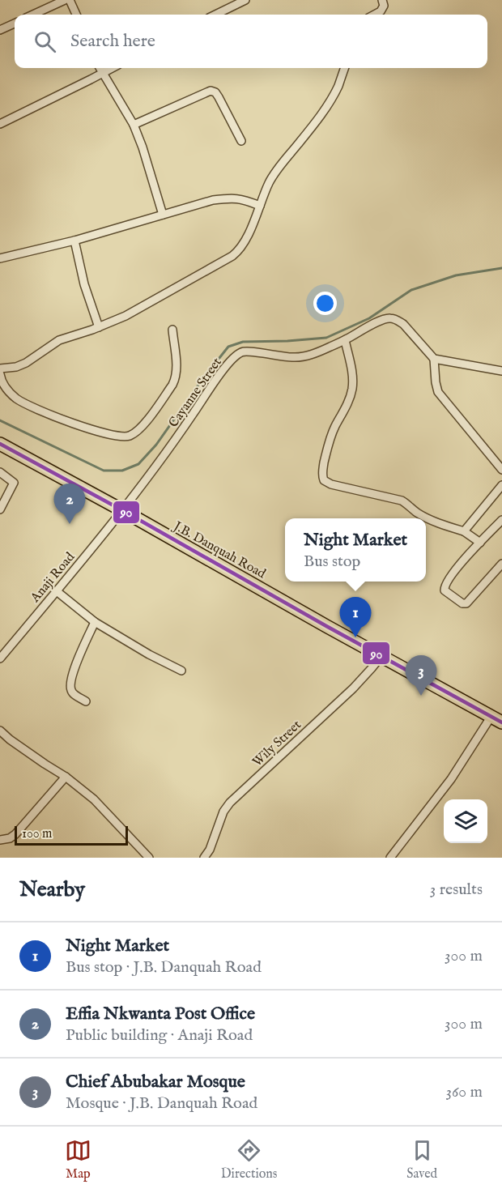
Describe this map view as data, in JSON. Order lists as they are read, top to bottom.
{
  "streets": {
    "highway": ["J.B. Danquah Road"],
    "street": ["Cayanne Street", "Anaji Road", "Wily Street"]
  },
  "crossings": [
    ["Cayanne Street", "J.B. Danquah Road"],
    ["Cayanne Street", "Anaji Road"],
    ["J.B. Danquah Road", "Anaji Road"],
    ["J.B. Danquah Road", "Wily Street"]
  ],
  "lines": ["transit line 90"],
  "scale_bar": "100 m",
  "page": {
    "search": "Search here",
    "pins": ["2", "1", "3"],
    "popup": ["Night Market", "Bus stop"],
    "scale": "100 m",
    "heading": ["Nearby", "3 results"],
    "list": [
      {
        "mark": "1",
        "name": "Night Market",
        "note": "Bus stop · J.B. Danquah Road",
        "value": "300 m"
      },
      {
        "mark": "2",
        "name": "Effia Nkwanta Post Office",
        "note": "Public building · Anaji Road",
        "value": "300 m"
      },
      {
        "mark": "3",
        "name": "Chief Abubakar Mosque",
        "note": "Mosque · J.B. Danquah Road",
        "value": "360 m"
      }
    ],
    "nav": ["Map", "Directions", "Saved"]
  }
}
